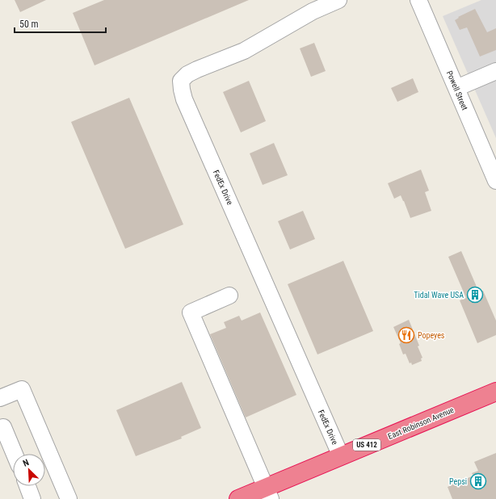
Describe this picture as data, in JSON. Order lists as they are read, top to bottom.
{
  "streets": {
    "highway": ["East Robinson Avenue", "US 412"],
    "street": ["Powell Street", "FedEx Drive"]
  },
  "crossings": [
    ["FedEx Drive", "East Robinson Avenue"]
  ],
  "places": {
    "building": ["Tidal Wave USA", "Pepsi"],
    "restaurant": ["Popeyes"]
  },
  "scale_bar": "50 m",
  "north": "top left"
}
